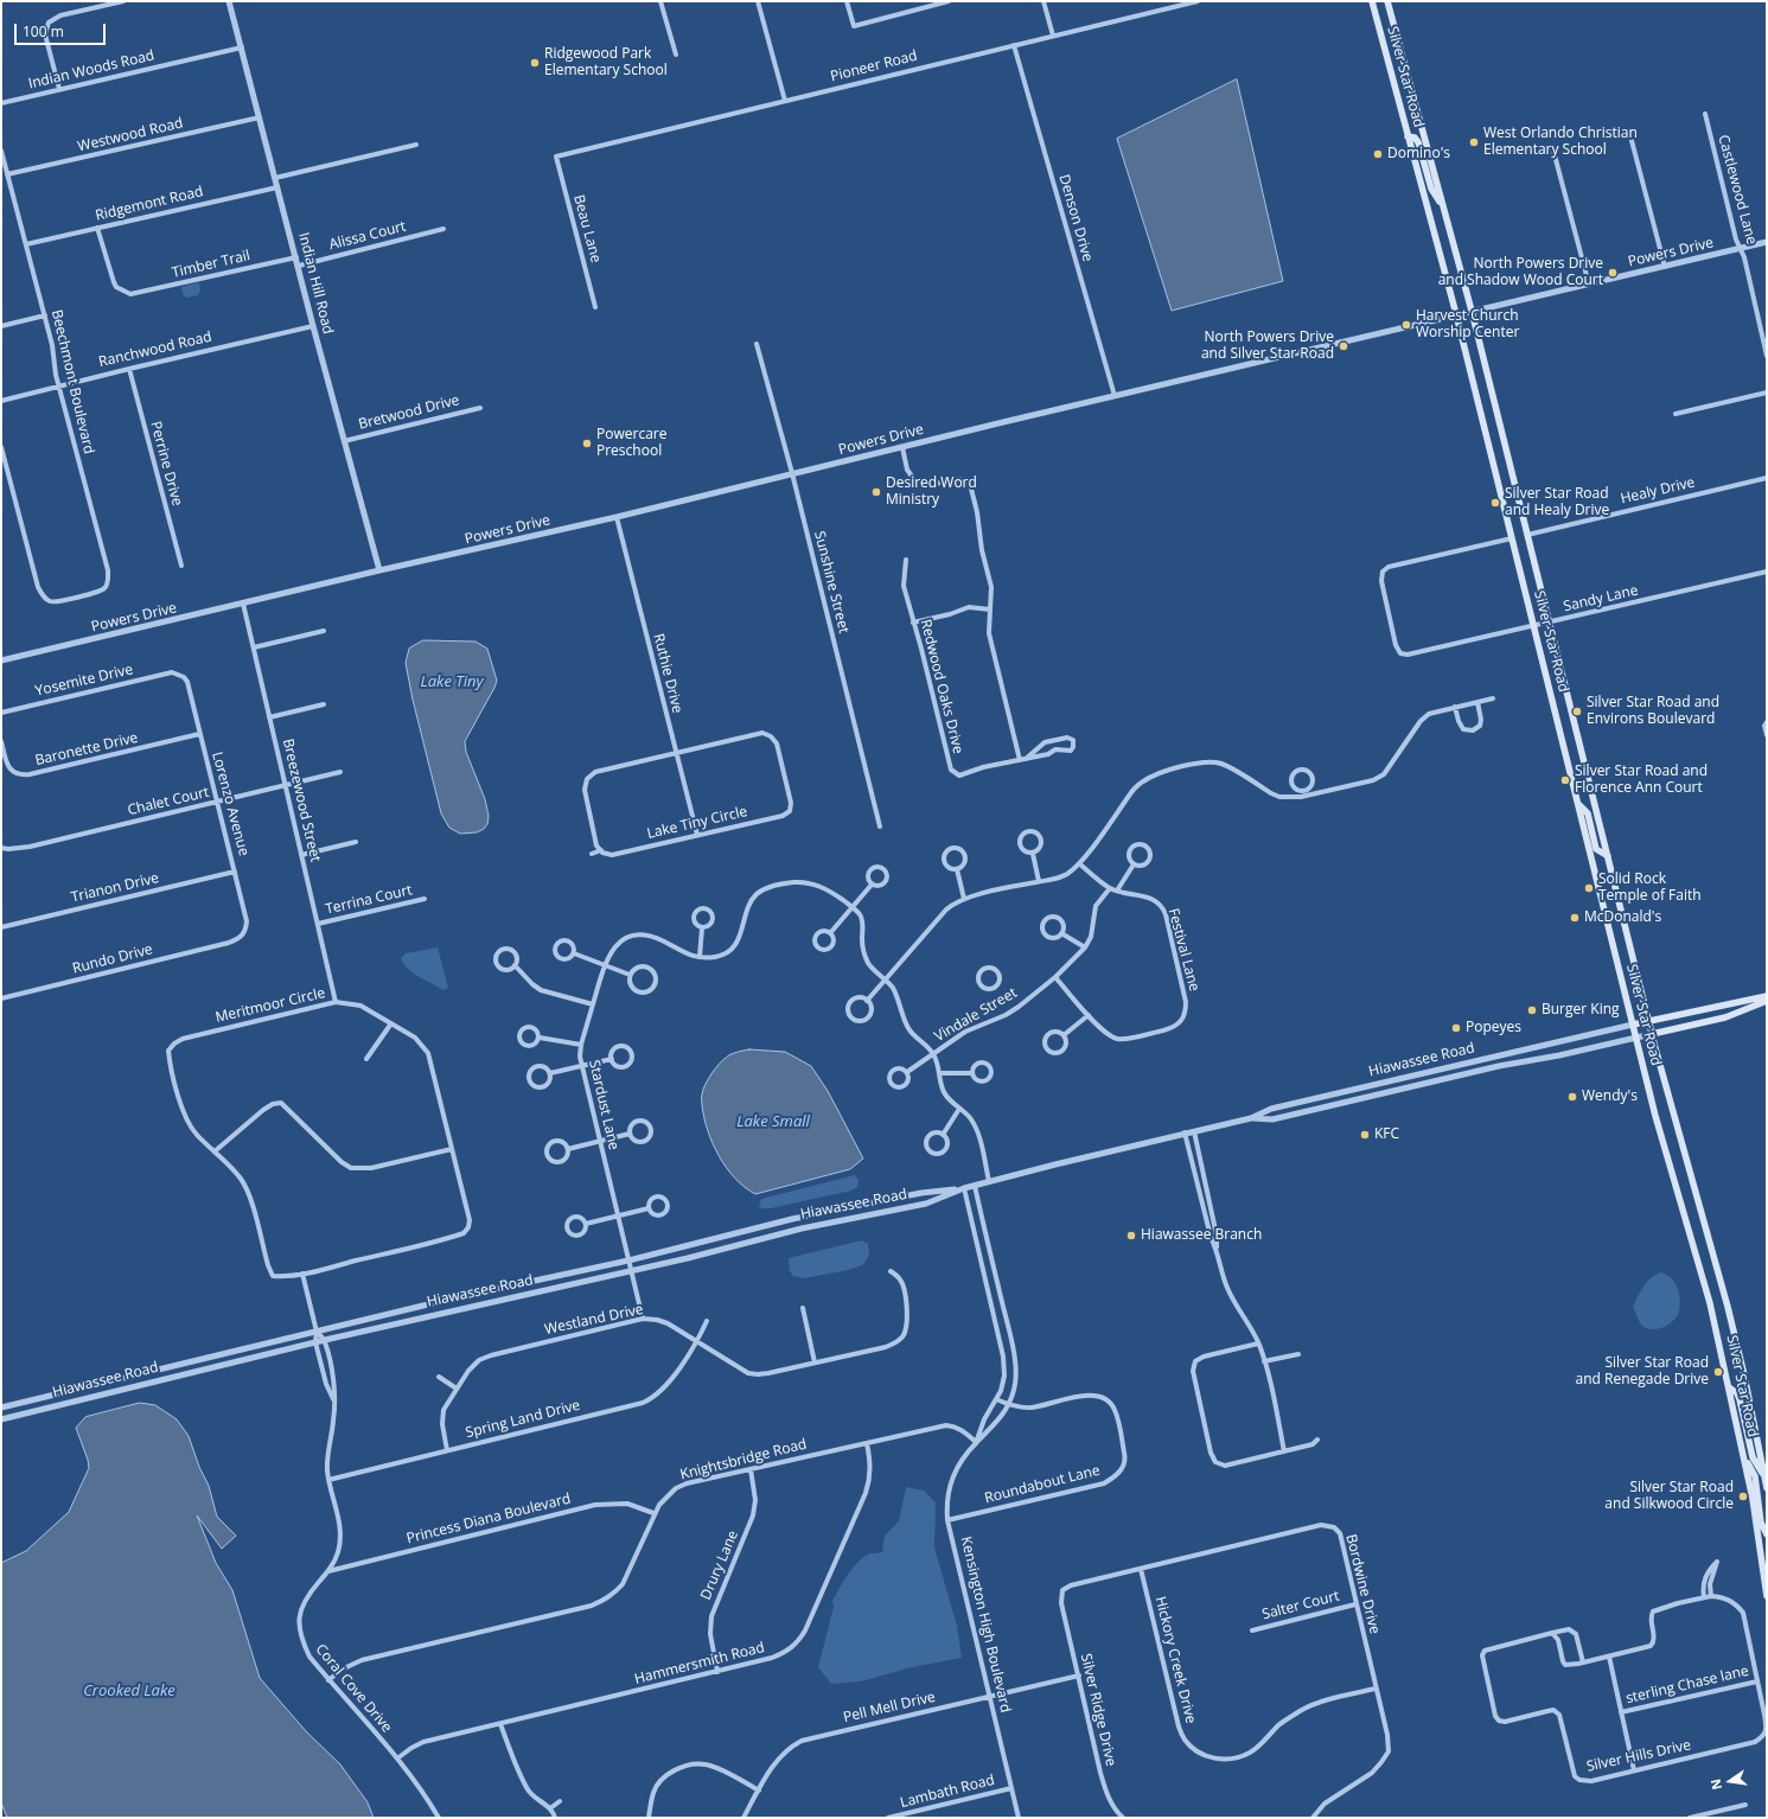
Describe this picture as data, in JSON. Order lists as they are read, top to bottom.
{
  "streets": {
    "main road": ["Silver Star Road", "Hiawassee Road"],
    "street": [
      "Pioneer Road",
      "Indian Woods Road",
      "Westwood Road",
      "Castlewood Lane",
      "Ridgemont Road",
      "Denson Drive",
      "Beau Lane",
      "Alissa Court",
      "Powers Drive",
      "Timber Trail",
      "Indian Hill Road",
      "Ranchwood Road",
      "Beechmont Boulevard",
      "Bretwood Drive",
      "Perrine Drive",
      "Healy Drive",
      "Sunshine Street",
      "Sandy Lane",
      "Ruthie Drive",
      "Yosemite Drive",
      "Redwood Oaks Drive",
      "Baronette Drive",
      "Breezewood Street",
      "Chalet Court",
      "Lorenzo Avenue",
      "Lake Tiny Circle",
      "Trianon Drive",
      "Terrina Court",
      "Festival Lane",
      "Rundo Drive",
      "Meritmoor Circle",
      "Vindale Street",
      "Stardust Lane",
      "Westland Drive",
      "Spring Land Drive",
      "Knightsbridge Road",
      "Roundabout Lane",
      "Princess Diana Boulevard",
      "Drury Lane",
      "Bordwine Drive",
      "Salter Court",
      "Kensington High Boulevard",
      "Hickory Creek Drive",
      "Hammersmith Road",
      "sterling Chase lane",
      "Coral Cove Drive",
      "Pell Mell Drive",
      "Silver Ridge Drive",
      "Silver Hills Drive",
      "Lambath Road"
    ]
  },
  "crossings": [
    ["Pioneer Road", "Denson Drive"],
    ["Pioneer Road", "Beau Lane"],
    ["Indian Woods Road", "Indian Hill Road"],
    ["Silver Star Road", "Powers Drive"],
    ["Silver Star Road", "Healy Drive"],
    ["Silver Star Road", "Sandy Lane"],
    ["Silver Star Road", "Hiawassee Road"],
    ["Westwood Road", "Indian Hill Road"],
    ["Westwood Road", "Beechmont Boulevard"],
    ["Castlewood Lane", "Powers Drive"],
    ["Ridgemont Road", "Timber Trail"],
    ["Ridgemont Road", "Indian Hill Road"],
    ["Ridgemont Road", "Beechmont Boulevard"],
    ["Denson Drive", "Powers Drive"],
    ["Alissa Court", "Indian Hill Road"],
    ["Powers Drive", "Indian Hill Road"],
    ["Powers Drive", "Sunshine Street"],
    ["Powers Drive", "Ruthie Drive"],
    ["Powers Drive", "Breezewood Street"],
    ["Timber Trail", "Indian Hill Road"],
    ["Indian Hill Road", "Ranchwood Road"],
    ["Indian Hill Road", "Bretwood Drive"],
    ["Ranchwood Road", "Beechmont Boulevard"],
    ["Ranchwood Road", "Perrine Drive"],
    ["Ruthie Drive", "Lake Tiny Circle"],
    ["Yosemite Drive", "Lorenzo Avenue"],
    ["Baronette Drive", "Lorenzo Avenue"],
    ["Breezewood Street", "Chalet Court"],
    ["Breezewood Street", "Terrina Court"],
    ["Breezewood Street", "Meritmoor Circle"],
    ["Chalet Court", "Lorenzo Avenue"],
    ["Lorenzo Avenue", "Trianon Drive"],
    ["Lorenzo Avenue", "Rundo Drive"],
    ["Festival Lane", "Vindale Street"],
    ["Meritmoor Circle", "Coral Cove Drive"],
    ["Hiawassee Road", "Stardust Lane"],
    ["Hiawassee Road", "Kensington High Boulevard"],
    ["Hiawassee Road", "Coral Cove Drive"],
    ["Stardust Lane", "Westland Drive"],
    ["Westland Drive", "Spring Land Drive"],
    ["Spring Land Drive", "Coral Cove Drive"],
    ["Knightsbridge Road", "Princess Diana Boulevard"],
    ["Knightsbridge Road", "Drury Lane"],
    ["Knightsbridge Road", "Kensington High Boulevard"],
    ["Knightsbridge Road", "Hammersmith Road"],
    ["Knightsbridge Road", "Coral Cove Drive"],
    ["Roundabout Lane", "Kensington High Boulevard"],
    ["Princess Diana Boulevard", "Coral Cove Drive"],
    ["Drury Lane", "Hammersmith Road"],
    ["Bordwine Drive", "Salter Court"],
    ["Bordwine Drive", "Hickory Creek Drive"],
    ["Bordwine Drive", "Silver Ridge Drive"],
    ["Kensington High Boulevard", "Pell Mell Drive"],
    ["Kensington High Boulevard", "Lambath Road"],
    ["Hammersmith Road", "Coral Cove Drive"],
    ["sterling Chase lane", "Silver Hills Drive"],
    ["Pell Mell Drive", "Silver Ridge Drive"]
  ],
  "water": ["Lake Tiny", "Lake Small", "Crooked Lake"],
  "places": [
    "Ridgewood Park Elementary School",
    "West Orlando Christian Elementary School",
    "Domino's",
    "North Powers Drive and Shadow Wood Court",
    "Harvest Church Worship Center",
    "North Powers Drive and Silver Star Road",
    "Powercare Preschool",
    "Desired Word Ministry",
    "Silver Star Road and Healy Drive",
    "Silver Star Road and Environs Boulevard",
    "Silver Star Road and Florence Ann Court",
    "Solid Rock Temple of Faith",
    "McDonald's",
    "Burger King",
    "Popeyes",
    "Wendy's",
    "KFC",
    "Hiawassee Branch",
    "Silver Star Road and Renegade Drive",
    "Silver Star Road and Silkwood Circle"
  ],
  "scale_bar": "100 m",
  "north": "left"
}
